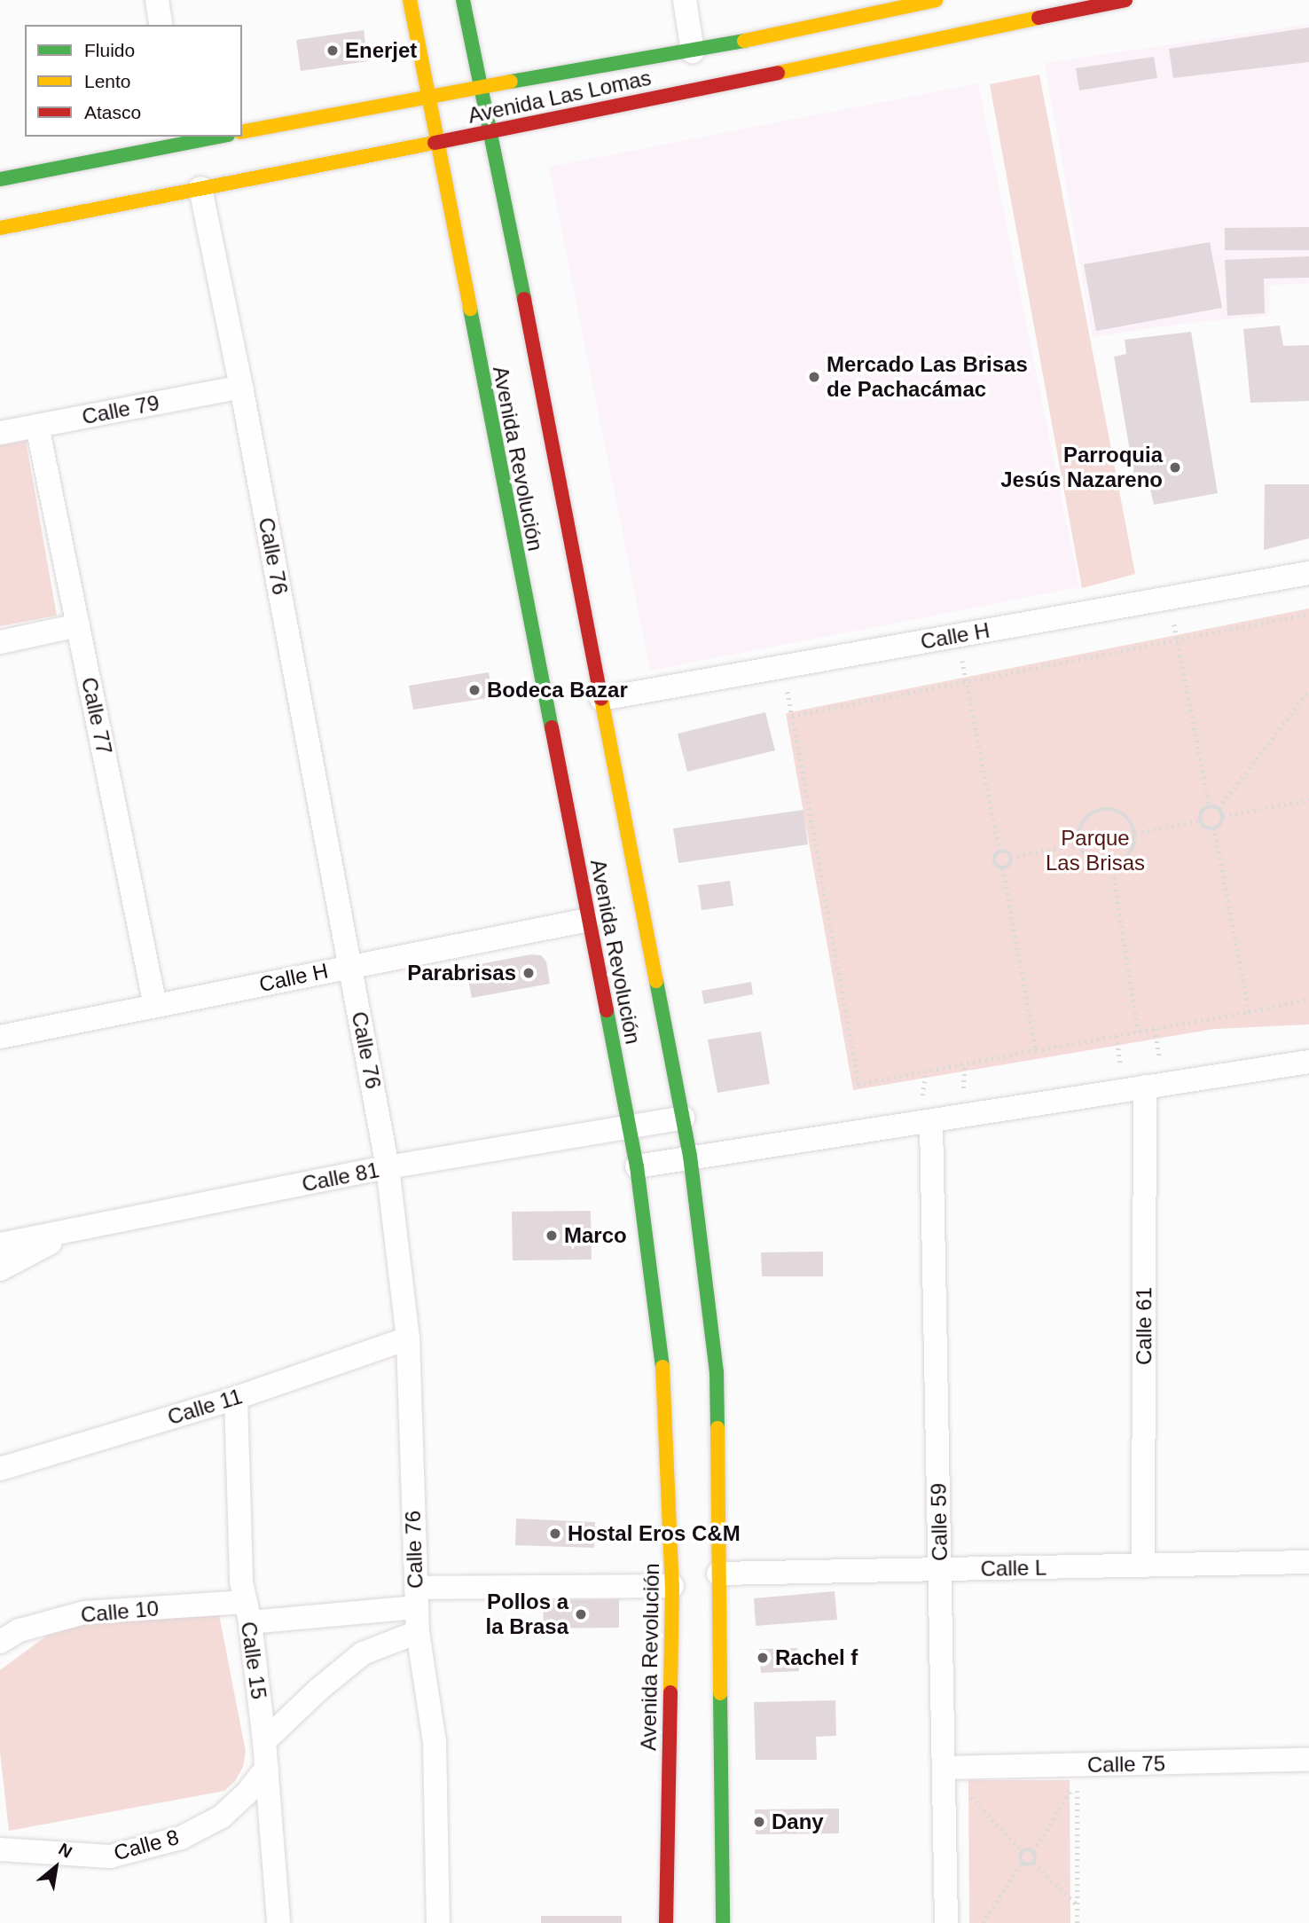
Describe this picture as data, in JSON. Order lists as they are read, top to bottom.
{
  "streets": {
    "street": [
      "Avenida Las Lomas",
      "Calle 79",
      "Avenida Revolución",
      "Calle 76",
      "Calle H",
      "Calle 77",
      "Calle 81",
      "Calle 61",
      "Calle 11",
      "Calle 59",
      "Calle L",
      "Calle 10",
      "Calle 15",
      "Calle 75",
      "Calle 8"
    ]
  },
  "crossings": [
    ["Avenida Las Lomas", "Avenida Revolución"],
    ["Avenida Las Lomas", "Calle 76"],
    ["Calle 79", "Calle 76"],
    ["Calle 79", "Calle 77"],
    ["Avenida Revolución", "Calle H"],
    ["Avenida Revolución", "Calle 81"],
    ["Avenida Revolución", "Calle L"],
    ["Avenida Revolución", "Calle 10"],
    ["Calle 76", "Calle H"],
    ["Calle 76", "Calle 81"],
    ["Calle 76", "Calle 11"],
    ["Calle 76", "Calle 10"],
    ["Calle H", "Calle 77"],
    ["Calle 61", "Calle L"],
    ["Calle 11", "Calle 15"],
    ["Calle 59", "Calle L"],
    ["Calle 59", "Calle 75"],
    ["Calle 10", "Calle 15"],
    ["Calle 15", "Calle 8"]
  ],
  "parks": ["Parque Las Brisas"],
  "places": [
    "Enerjet",
    "Mercado Las Brisas de Pachacámac",
    "Parroquia Jesús Nazareno",
    "Bodeca Bazar",
    "Parabrisas",
    "Marco",
    "Hostal Eros C&M",
    "Pollos a la Brasa",
    "Rachel f",
    "Dany"
  ],
  "legend": ["Fluido", "Lento", "Atasco"],
  "north": "top right"
}
